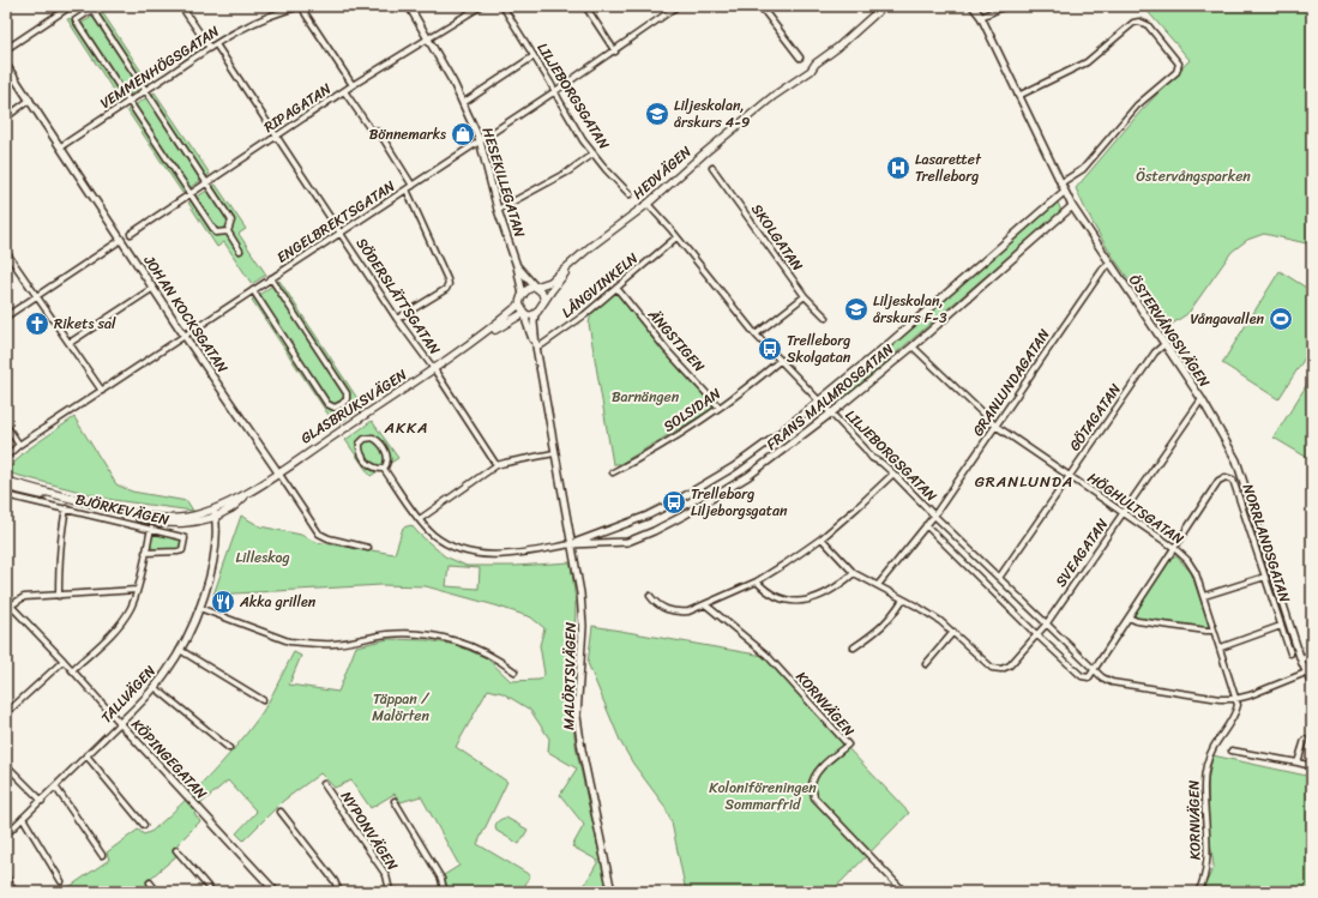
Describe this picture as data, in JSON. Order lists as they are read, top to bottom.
{
  "streets": {
    "main road": ["HEDVÄGEN", "GLASBRUKSVÄGEN"],
    "street": [
      "VEMMENHÖGSGATAN",
      "LILJEBORGSGATAN",
      "RIPAGATAN",
      "HESEKILLEGATAN",
      "ENGELBREKTSGATAN",
      "SKOLGATAN",
      "LÅNGVINKELN",
      "SÖDERSLÄTTSGATAN",
      "JOHAN KOCKSGATAN",
      "ÖSTERVÅNGSVÄGEN",
      "ÄNGSTIGEN",
      "GRANLUNDAGATAN",
      "FRANS MALMROSGATAN",
      "SOLSIDAN",
      "GÖTAGATAN",
      "HÖGHULTSGATAN",
      "BJÖRKEVÄGEN",
      "NORRLANDSGATAN",
      "SVEAGATAN",
      "MALÖRTSVÄGEN",
      "TALLVÄGEN",
      "KORNVÄGEN",
      "KÖPINGEGATAN",
      "NYPONVÄGEN"
    ]
  },
  "crossings": [
    ["VEMMENHÖGSGATAN", "SÖDERSLÄTTSGATAN"],
    ["VEMMENHÖGSGATAN", "JOHAN KOCKSGATAN"],
    ["LILJEBORGSGATAN", "HEDVÄGEN"],
    ["LILJEBORGSGATAN", "ENGELBREKTSGATAN"],
    ["LILJEBORGSGATAN", "LÅNGVINKELN"],
    ["LILJEBORGSGATAN", "ÖSTERVÅNGSVÄGEN"],
    ["LILJEBORGSGATAN", "GRANLUNDAGATAN"],
    ["LILJEBORGSGATAN", "FRANS MALMROSGATAN"],
    ["LILJEBORGSGATAN", "SOLSIDAN"],
    ["LILJEBORGSGATAN", "GÖTAGATAN"],
    ["LILJEBORGSGATAN", "HÖGHULTSGATAN"],
    ["LILJEBORGSGATAN", "NORRLANDSGATAN"],
    ["LILJEBORGSGATAN", "SVEAGATAN"],
    ["LILJEBORGSGATAN", "KORNVÄGEN"],
    ["RIPAGATAN", "HESEKILLEGATAN"],
    ["RIPAGATAN", "SÖDERSLÄTTSGATAN"],
    ["HEDVÄGEN", "HESEKILLEGATAN"],
    ["HEDVÄGEN", "GLASBRUKSVÄGEN"],
    ["HESEKILLEGATAN", "ENGELBREKTSGATAN"],
    ["HESEKILLEGATAN", "GLASBRUKSVÄGEN"],
    ["ENGELBREKTSGATAN", "SÖDERSLÄTTSGATAN"],
    ["ENGELBREKTSGATAN", "JOHAN KOCKSGATAN"],
    ["LÅNGVINKELN", "ÄNGSTIGEN"],
    ["SÖDERSLÄTTSGATAN", "GLASBRUKSVÄGEN"],
    ["JOHAN KOCKSGATAN", "GLASBRUKSVÄGEN"],
    ["ÖSTERVÅNGSVÄGEN", "GRANLUNDAGATAN"],
    ["ÖSTERVÅNGSVÄGEN", "FRANS MALMROSGATAN"],
    ["ÖSTERVÅNGSVÄGEN", "GÖTAGATAN"],
    ["ÖSTERVÅNGSVÄGEN", "SVEAGATAN"],
    ["ÄNGSTIGEN", "SOLSIDAN"],
    ["GRANLUNDAGATAN", "HÖGHULTSGATAN"],
    ["FRANS MALMROSGATAN", "HÖGHULTSGATAN"],
    ["FRANS MALMROSGATAN", "MALÖRTSVÄGEN"],
    ["GLASBRUKSVÄGEN", "TALLVÄGEN"],
    ["GÖTAGATAN", "HÖGHULTSGATAN"],
    ["HÖGHULTSGATAN", "NORRLANDSGATAN"],
    ["HÖGHULTSGATAN", "SVEAGATAN"],
    ["HÖGHULTSGATAN", "KORNVÄGEN"],
    ["TALLVÄGEN", "KÖPINGEGATAN"]
  ],
  "districts": ["AKKA", "GRANLUNDA"],
  "parks": [
    "Östervångsparken",
    "Barnängen",
    "Lilleskog",
    "Täppan / Malörten",
    "Koloniföreningen Sommarfrid"
  ],
  "places": {
    "school or university": ["Liljeskolan, årskurs 4-9", "Liljeskolan, årskurs F-3"],
    "shop": ["Bönnemarks"],
    "hospital": ["Lasarettet Trelleborg"],
    "sports": ["Vångavallen"],
    "church": ["Rikets sal"],
    "bus stop": ["Trelleborg Skolgatan", "Trelleborg Liljeborgsgatan"],
    "restaurant": ["Akka grillen"]
  }
}
